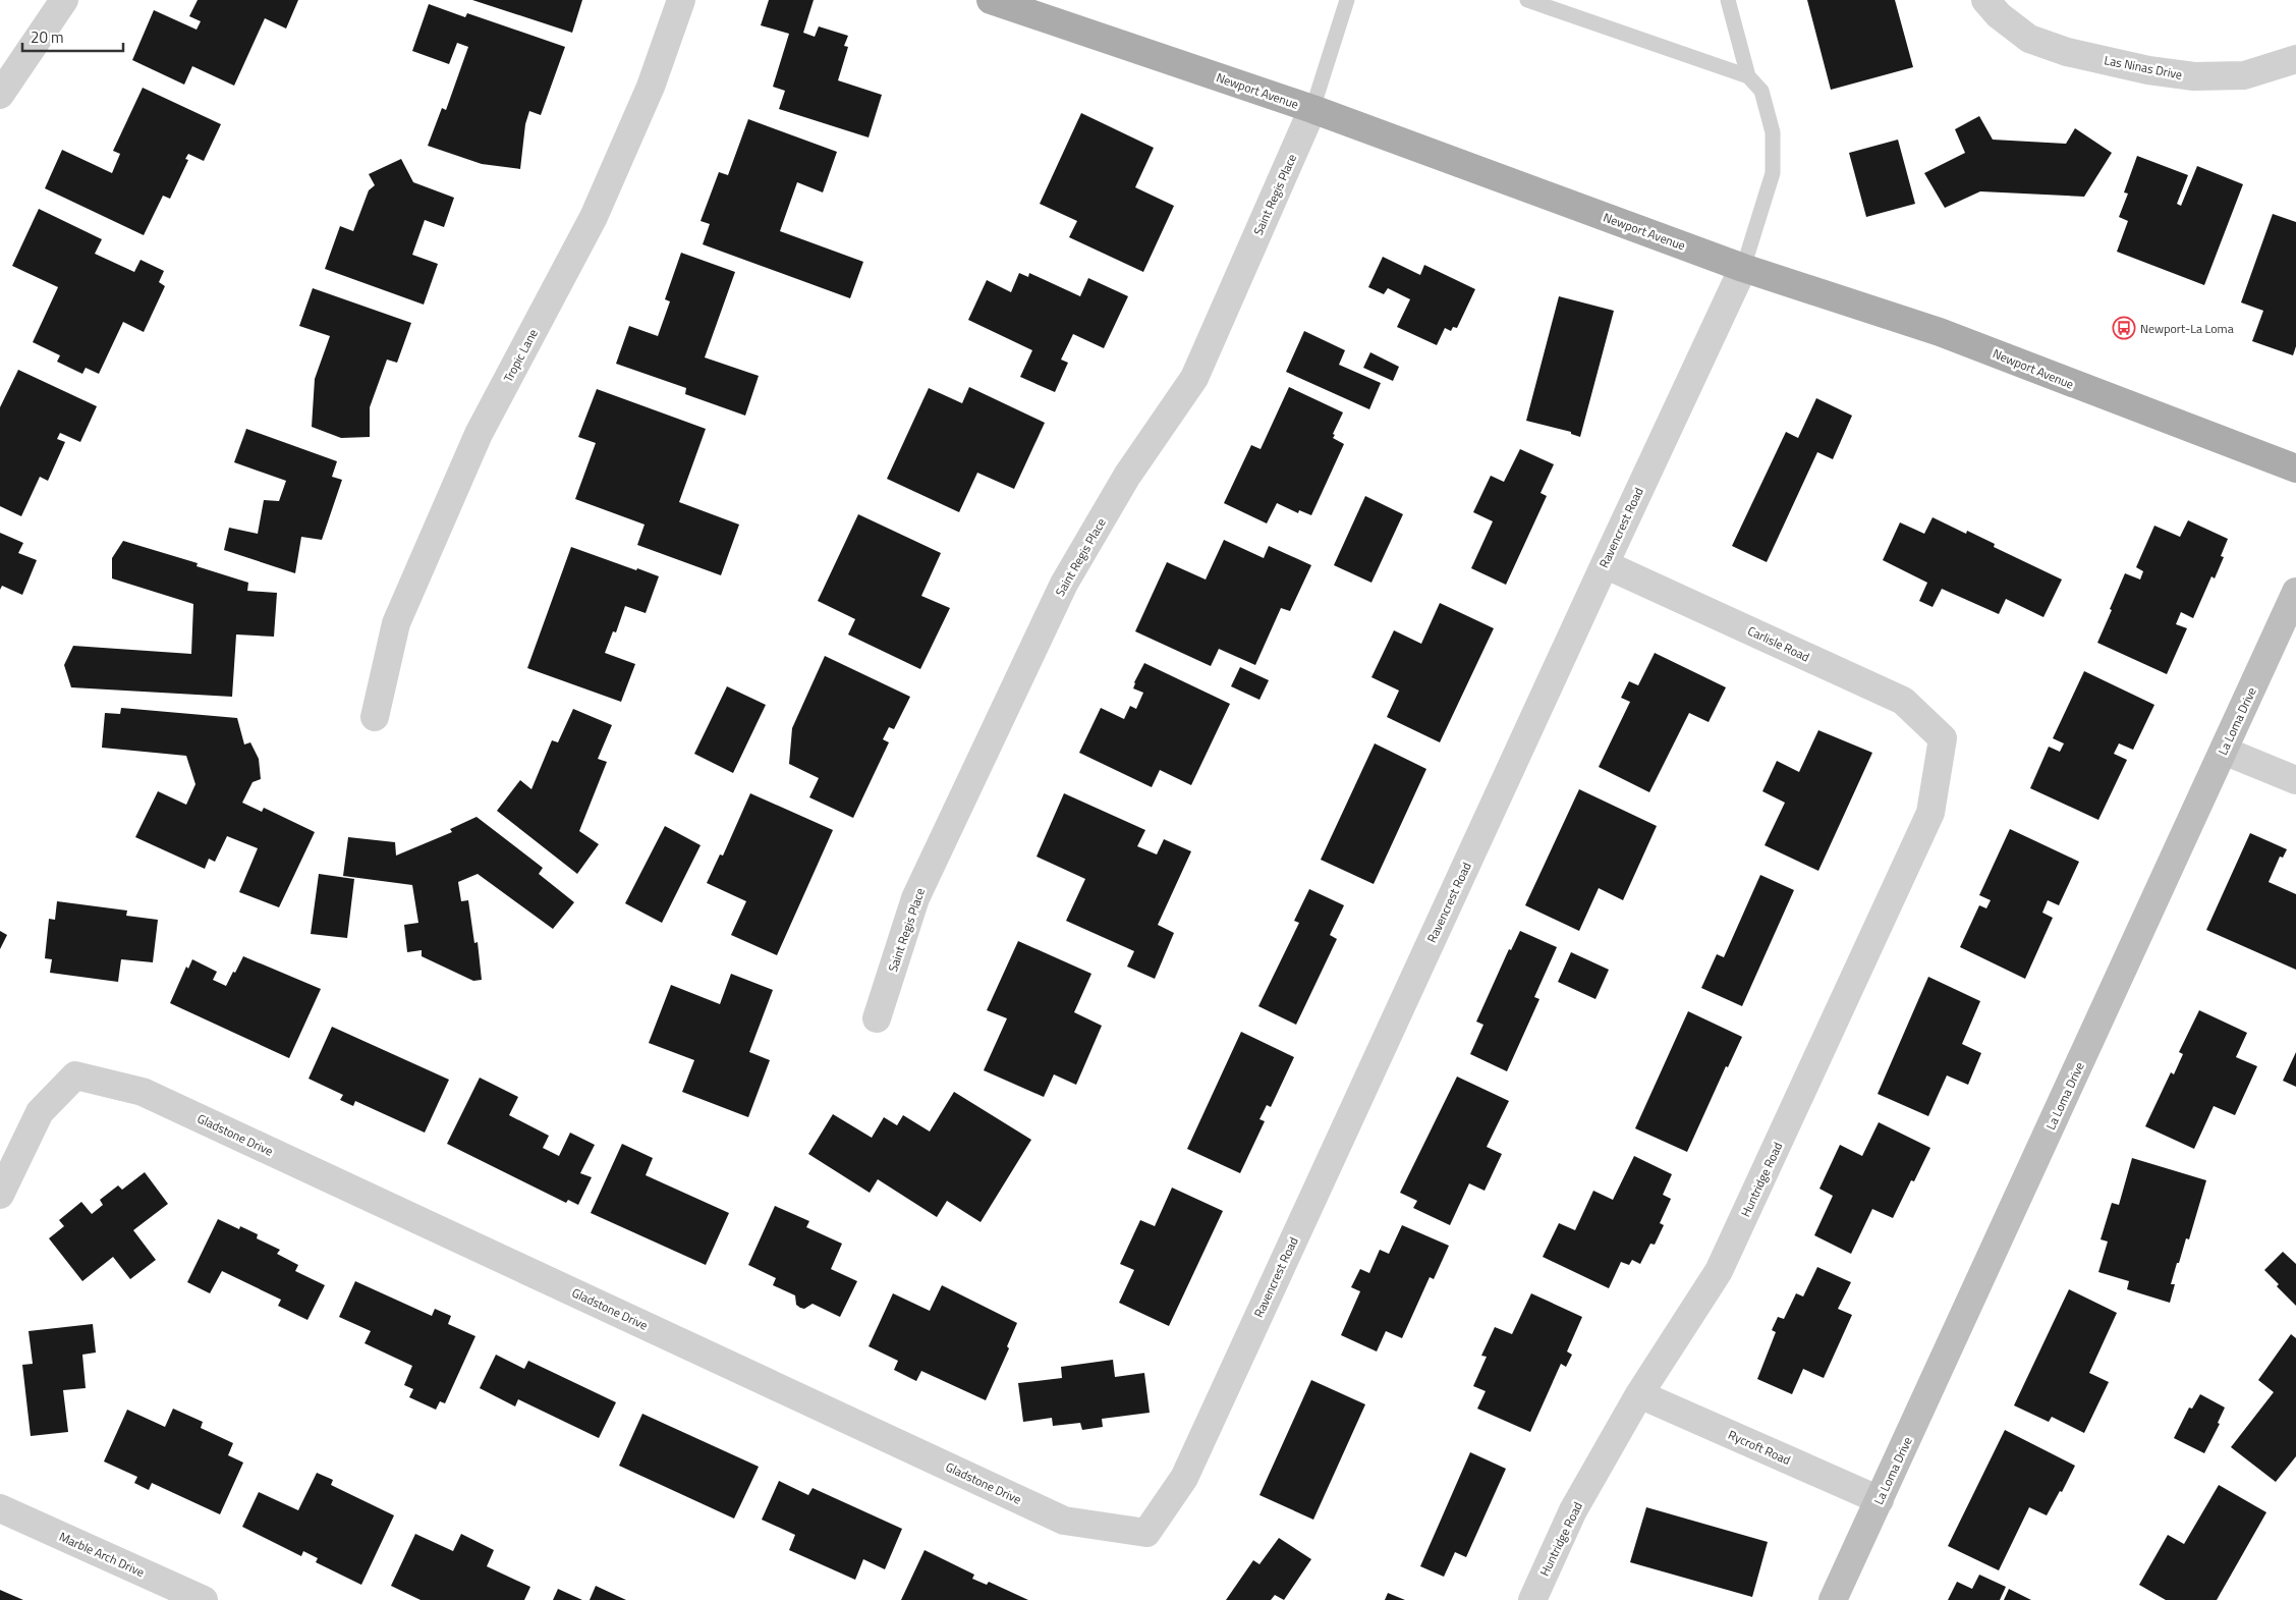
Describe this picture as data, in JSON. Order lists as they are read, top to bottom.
{
  "streets": {
    "main road": ["Newport Avenue", "La Loma Drive"],
    "street": [
      "Las Ninas Drive",
      "Saint Regis Place",
      "Tropic Lane",
      "Ravencrest Road",
      "Carlisle Road",
      "Gladstone Drive",
      "Huntridge Road",
      "Rycroft Road",
      "Marble Arch Drive"
    ]
  },
  "crossings": [
    ["Newport Avenue", "Saint Regis Place"],
    ["Newport Avenue", "Ravencrest Road"],
    ["Ravencrest Road", "Carlisle Road"],
    ["Ravencrest Road", "Gladstone Drive"],
    ["Carlisle Road", "Huntridge Road"],
    ["La Loma Drive", "Rycroft Road"],
    ["Huntridge Road", "Rycroft Road"]
  ],
  "places": {
    "bus stop": ["Newport-La Loma"]
  },
  "scale_bar": "20 m"
}
